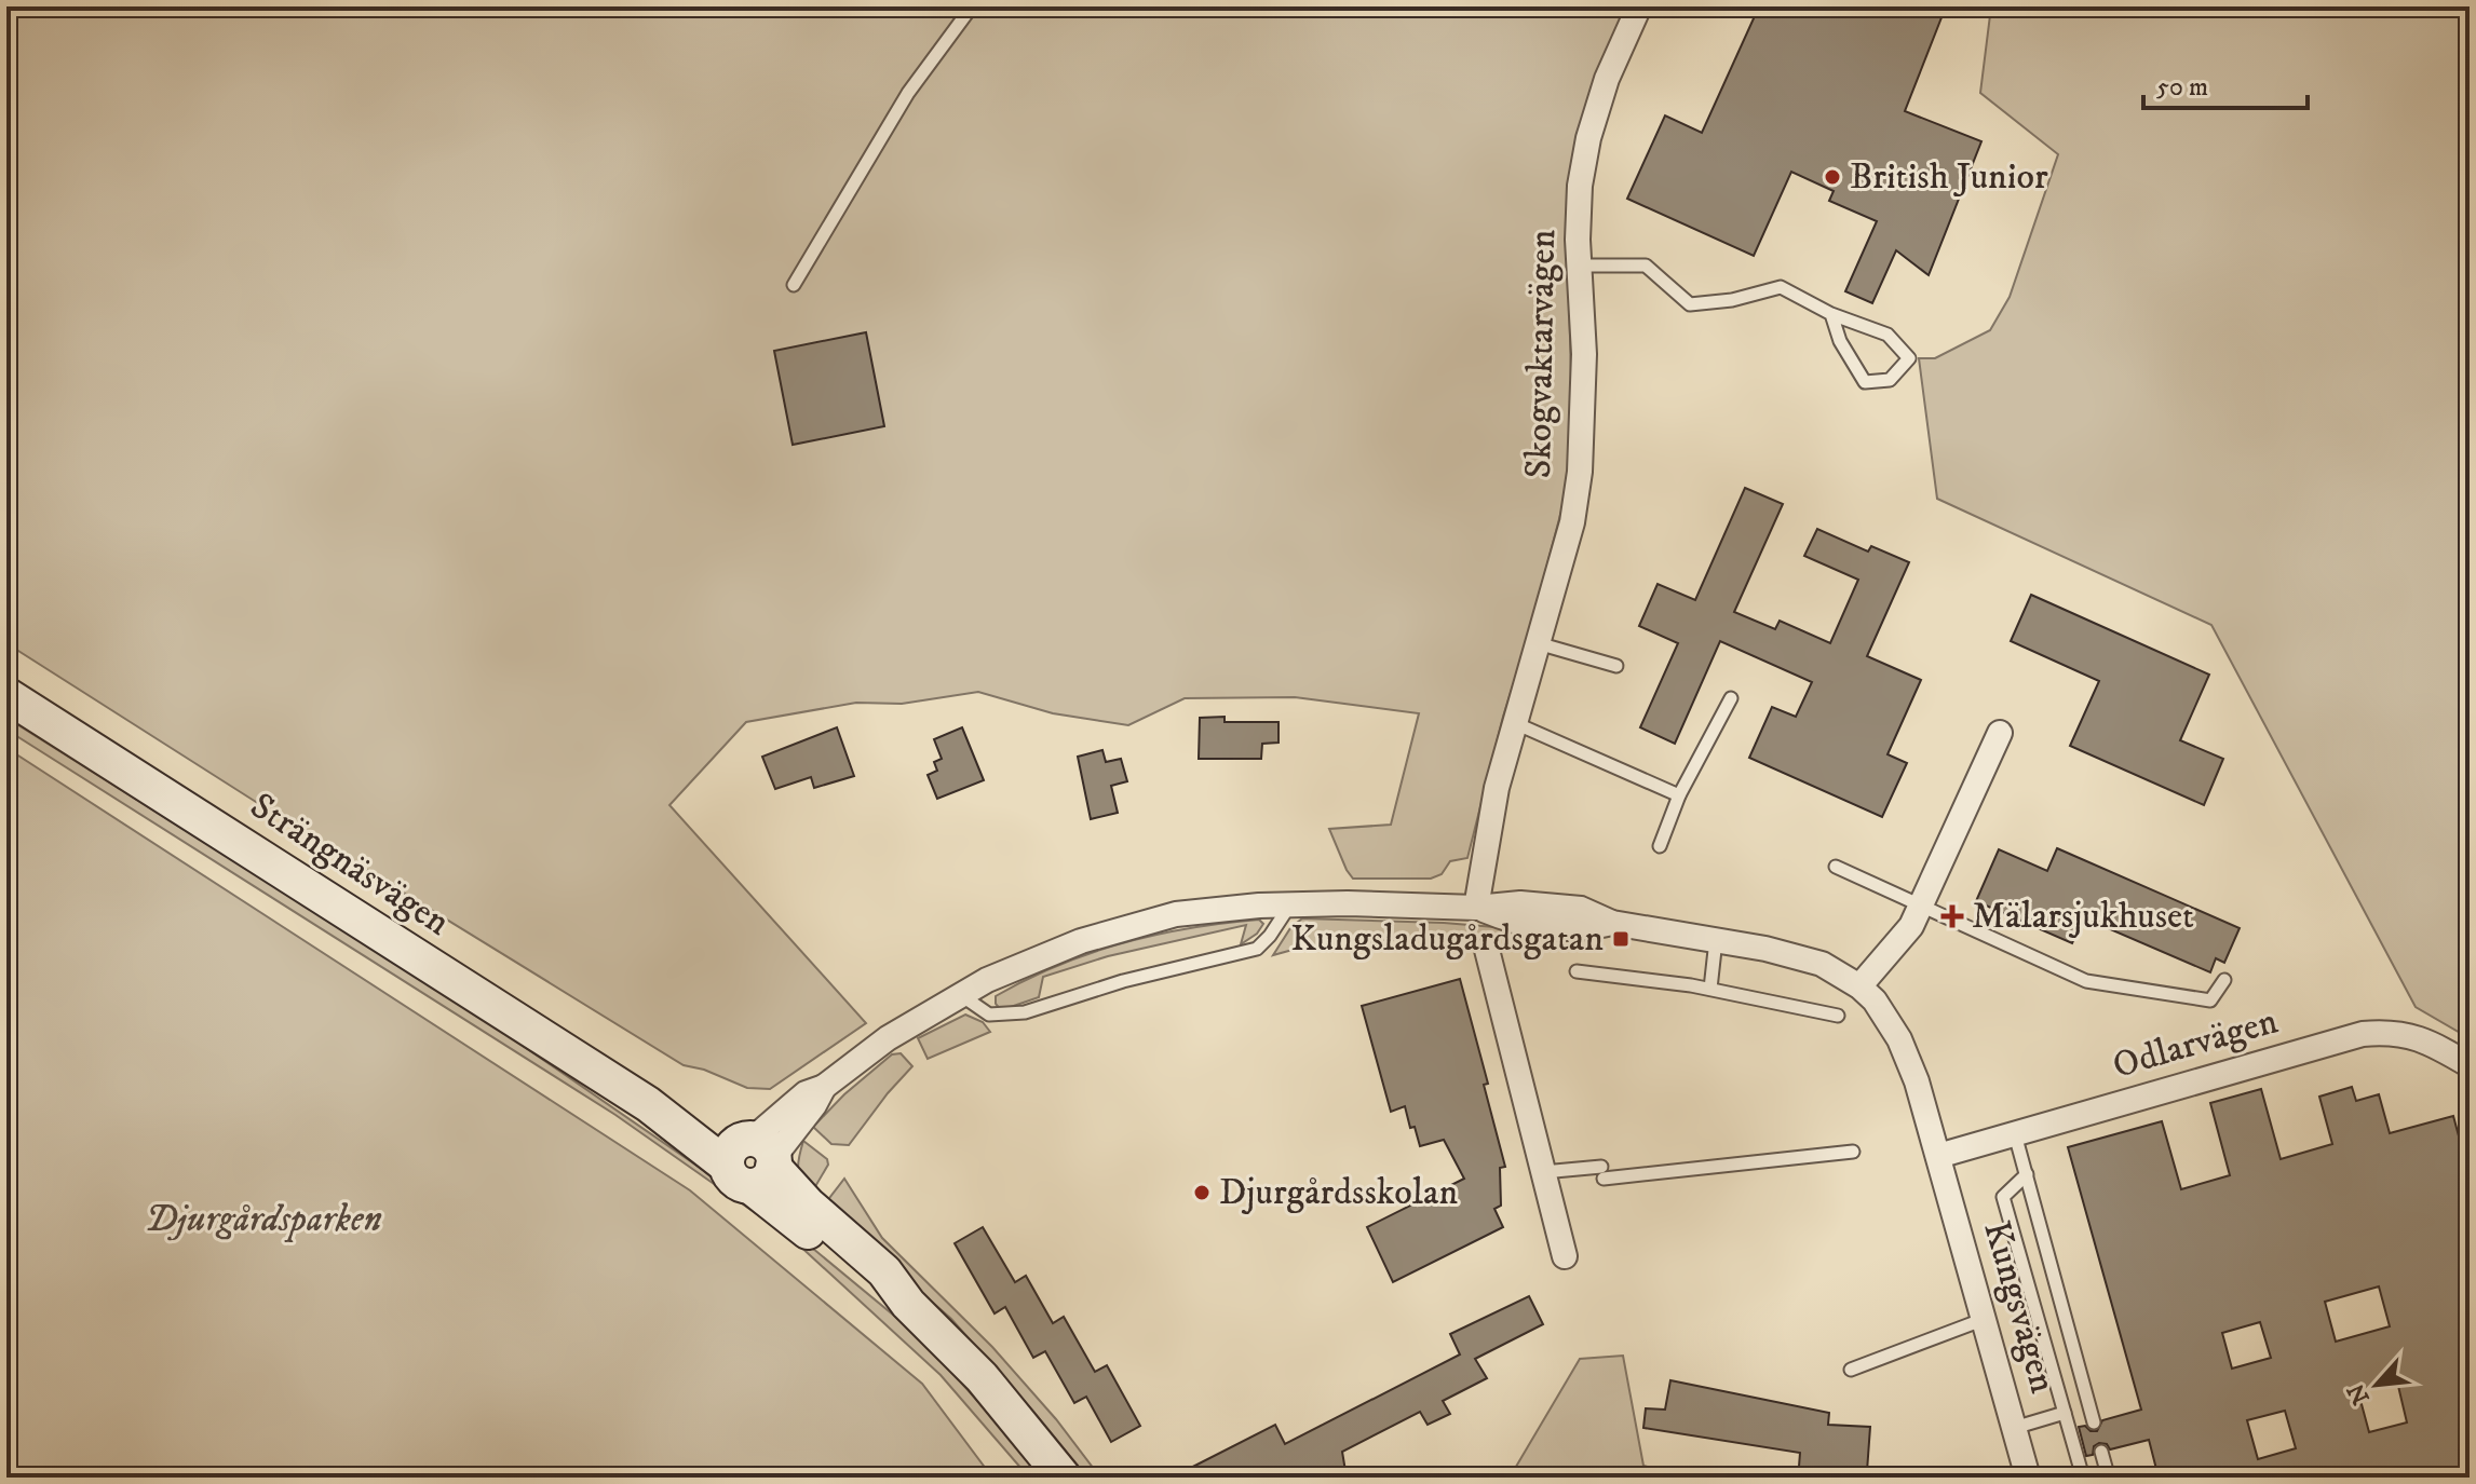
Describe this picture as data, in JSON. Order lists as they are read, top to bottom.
{
  "streets": {
    "main road": ["Strängnäsvägen"],
    "street": ["Skogvaktarvägen", "Odlarvägen", "Kungsvägen"]
  },
  "crossings": [
    ["Odlarvägen", "Kungsvägen"]
  ],
  "parks": ["Djurgårdsparken"],
  "places": {
    "other": ["British Junior", "Djurgårdsskolan"],
    "health": ["Mälarsjukhuset"],
    "transit": ["Kungsladugårdsgatan"]
  },
  "scale_bar": "50 m",
  "north": "bottom left"
}
